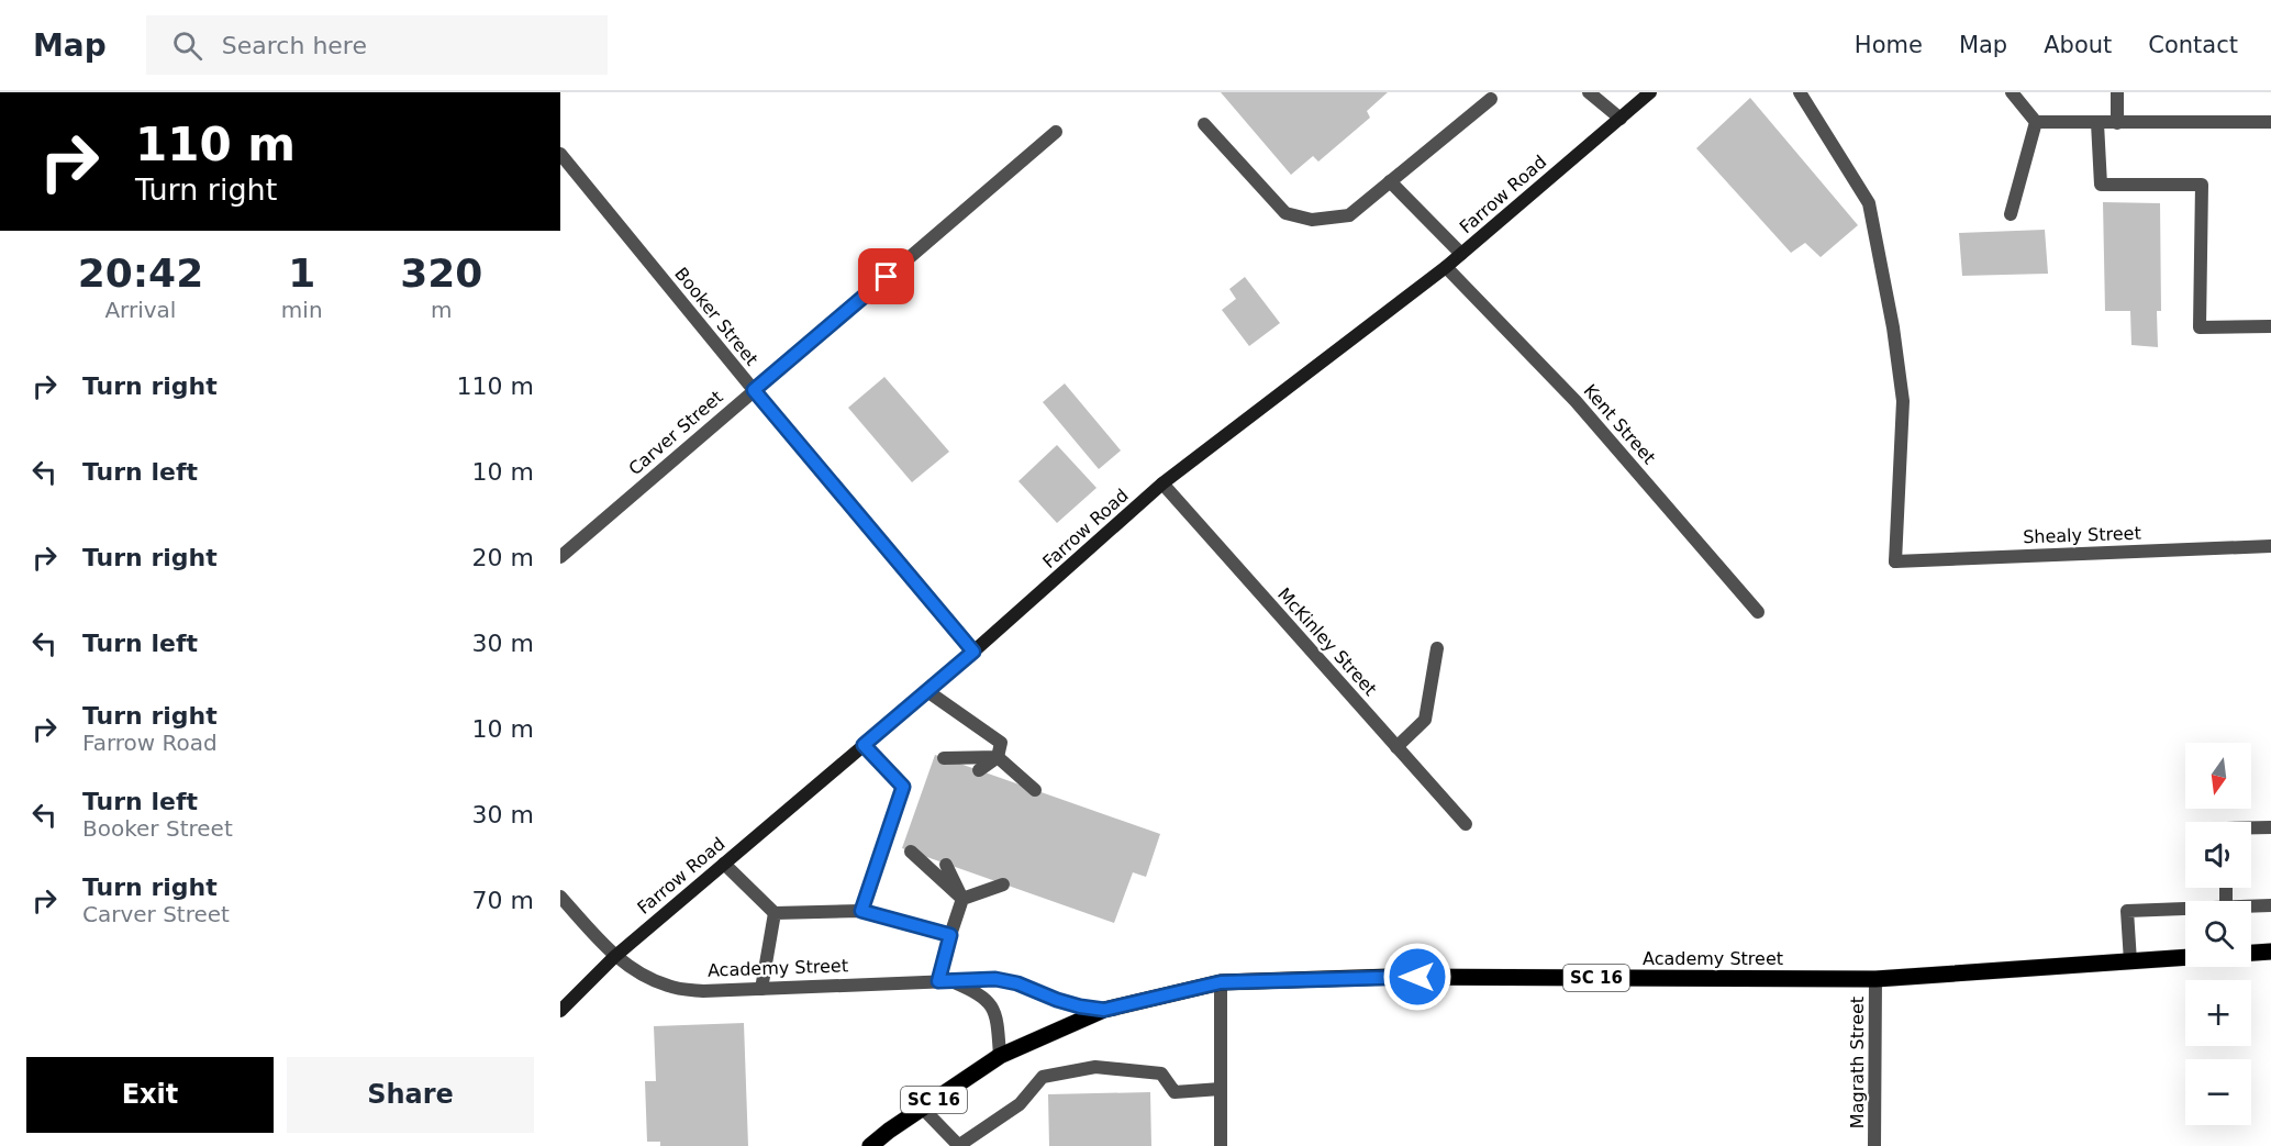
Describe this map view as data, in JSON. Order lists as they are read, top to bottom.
{
  "streets": {
    "main road": ["Farrow Road", "Academy Street", "SC 16"],
    "street": [
      "Booker Street",
      "Kent Street",
      "Carver Street",
      "Shealy Street",
      "McKinley Street",
      "Magrath Street"
    ]
  },
  "crossings": [
    ["Farrow Road", "Booker Street"],
    ["Farrow Road", "Kent Street"],
    ["Farrow Road", "McKinley Street"],
    ["Farrow Road", "Academy Street"],
    ["Booker Street", "Carver Street"],
    ["Academy Street", "Magrath Street"]
  ],
  "north": "bottom",
  "page": {
    "header": "Map",
    "search": "Search here",
    "nav": [
      "Home",
      "Map",
      "About",
      "Contact"
    ],
    "turn": ["110 m", "Turn right"],
    "eta": [
      "20:42",
      "Arrival",
      "1",
      "min",
      "320",
      "m"
    ],
    "list": [
      {
        "name": "Turn right",
        "value": "110 m"
      },
      {
        "name": "Turn left",
        "value": "10 m"
      },
      {
        "name": "Turn right",
        "value": "20 m"
      },
      {
        "name": "Turn left",
        "value": "30 m"
      },
      {
        "name": "Turn right",
        "note": "Farrow Road",
        "value": "10 m"
      },
      {
        "name": "Turn left",
        "note": "Booker Street",
        "value": "30 m"
      },
      {
        "name": "Turn right",
        "note": "Carver Street",
        "value": "70 m"
      }
    ],
    "map_buttons": ["+", "−"],
    "buttons": ["Exit", "Share"]
  }
}
